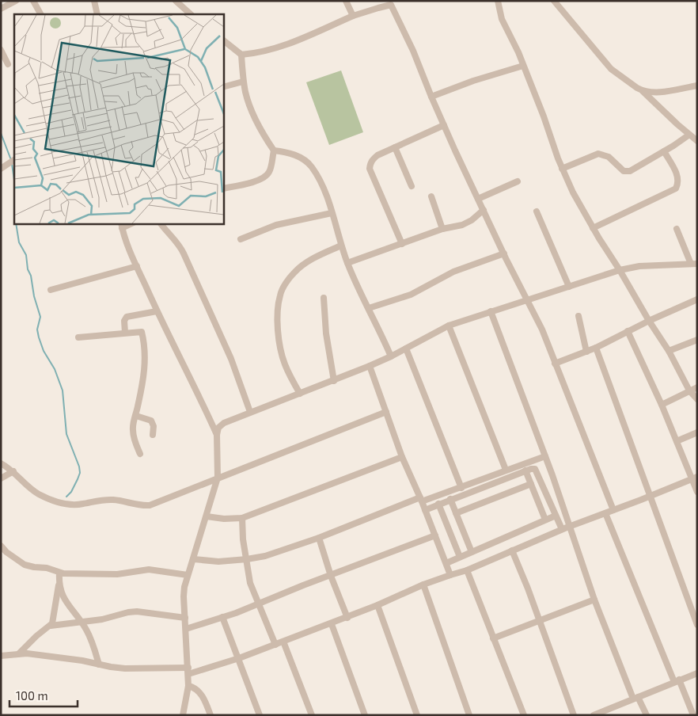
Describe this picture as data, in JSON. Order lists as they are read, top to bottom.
{
  "scale_bar": "100 m"
}
